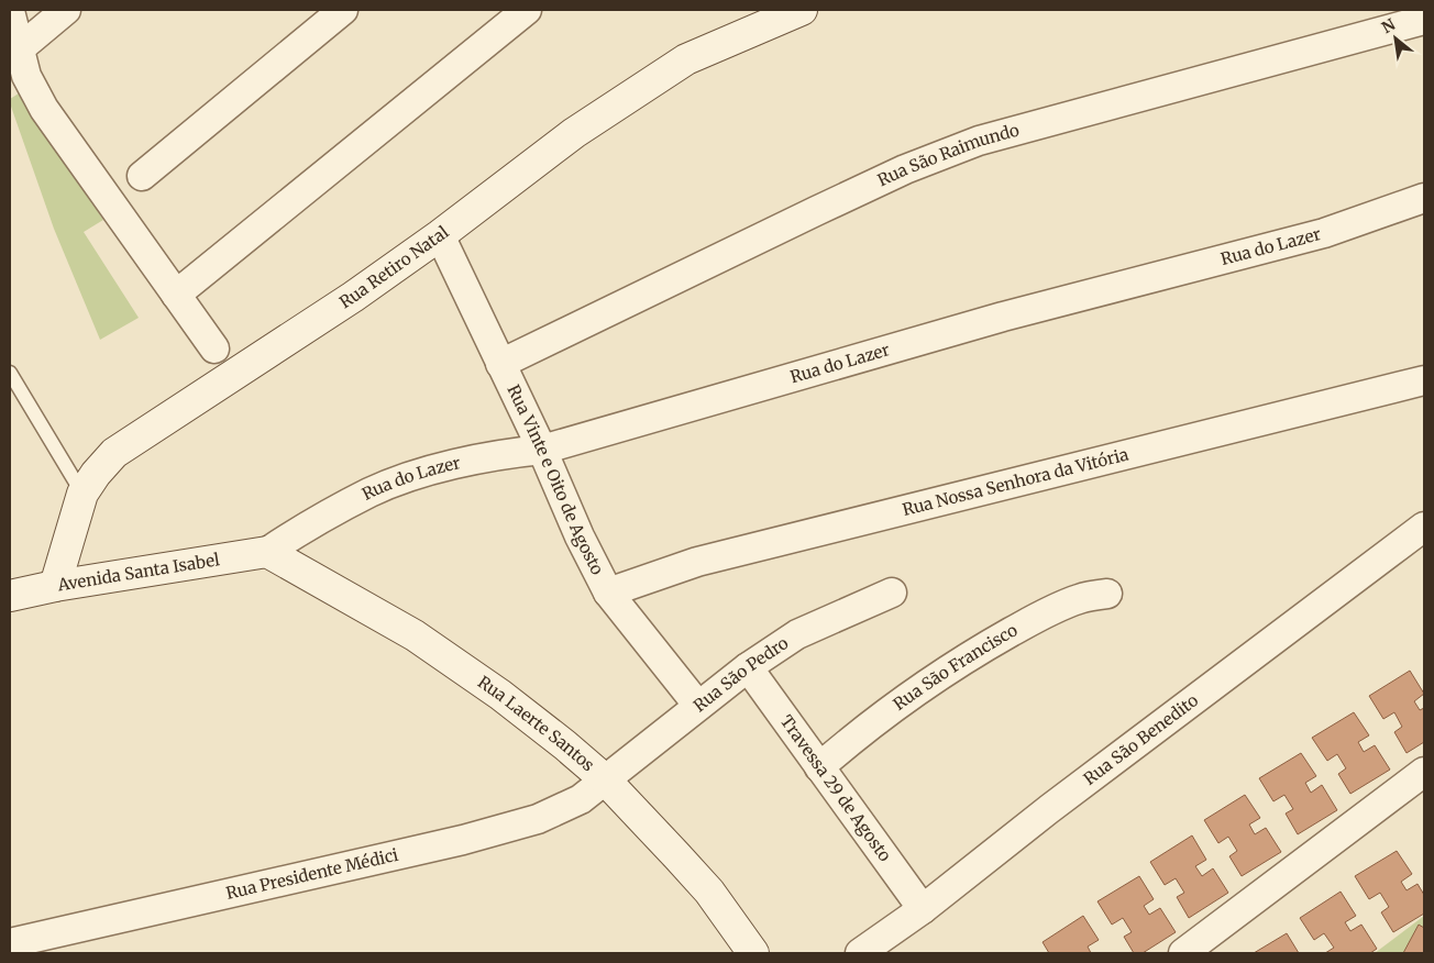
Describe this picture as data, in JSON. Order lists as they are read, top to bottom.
{
  "streets": {
    "street": [
      "Rua São Raimundo",
      "Rua do Lazer",
      "Rua Retiro Natal",
      "Rua Vinte e Oito de Agosto",
      "Rua Nossa Senhora da Vitória",
      "Avenida Santa Isabel",
      "Rua São Francisco",
      "Rua São Pedro",
      "Rua Laerte Santos",
      "Rua São Benedito",
      "Travessa 29 de Agosto",
      "Rua Presidente Médici"
    ]
  },
  "crossings": [
    ["Rua São Raimundo", "Rua Vinte e Oito de Agosto"],
    ["Rua do Lazer", "Rua Vinte e Oito de Agosto"],
    ["Rua do Lazer", "Avenida Santa Isabel"],
    ["Rua do Lazer", "Rua Laerte Santos"],
    ["Rua Retiro Natal", "Rua Vinte e Oito de Agosto"],
    ["Rua Retiro Natal", "Avenida Santa Isabel"],
    ["Rua Vinte e Oito de Agosto", "Rua Nossa Senhora da Vitória"],
    ["Rua Vinte e Oito de Agosto", "Rua São Pedro"],
    ["Avenida Santa Isabel", "Rua Laerte Santos"],
    ["Rua São Francisco", "Travessa 29 de Agosto"],
    ["Rua São Pedro", "Rua Laerte Santos"],
    ["Rua São Pedro", "Travessa 29 de Agosto"],
    ["Rua São Pedro", "Rua Presidente Médici"],
    ["Rua Laerte Santos", "Rua Presidente Médici"],
    ["Rua São Benedito", "Travessa 29 de Agosto"]
  ],
  "north": "top left"
}
